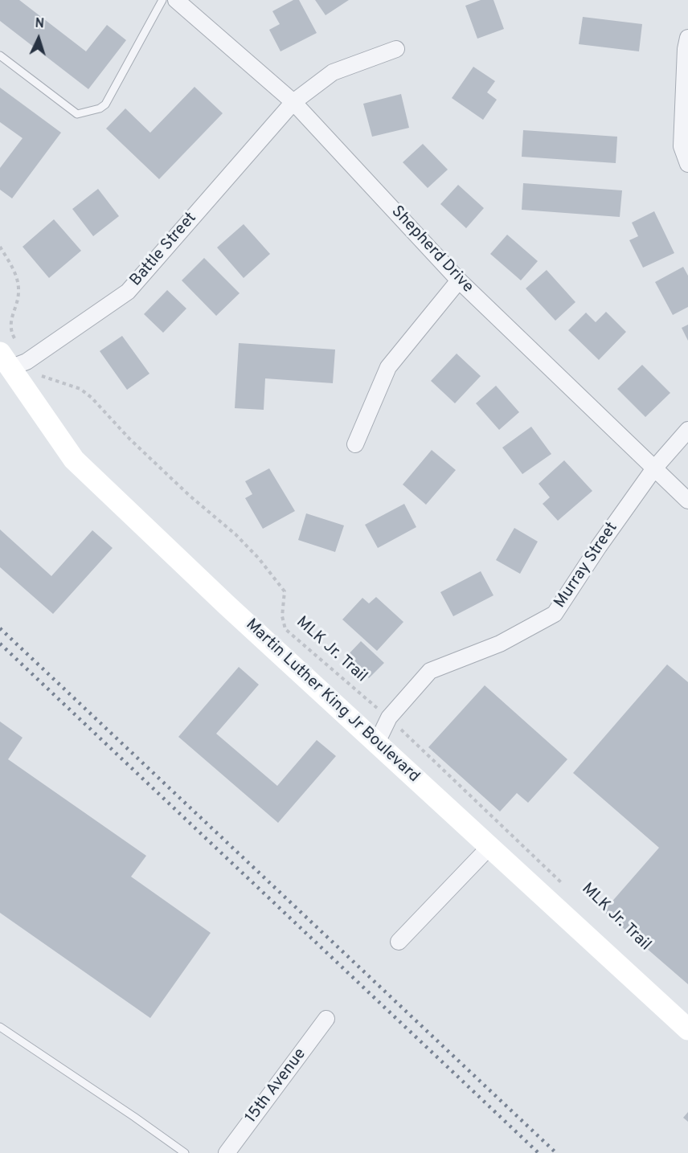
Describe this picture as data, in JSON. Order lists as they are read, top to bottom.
{
  "streets": {
    "main road": ["Martin Luther King Jr Boulevard"],
    "street": [
      "Battle Street",
      "Shepherd Drive",
      "Murray Street",
      "15th Avenue"
    ],
    "path": ["MLK Jr. Trail"]
  },
  "crossings": [
    ["Battle Street", "Shepherd Drive"],
    ["Battle Street", "MLK Jr. Trail"],
    ["Battle Street", "Martin Luther King Jr Boulevard"],
    ["Shepherd Drive", "Murray Street"],
    ["Murray Street", "MLK Jr. Trail"],
    ["Murray Street", "Martin Luther King Jr Boulevard"],
    ["MLK Jr. Trail", "Martin Luther King Jr Boulevard"]
  ],
  "north": "top"
}
